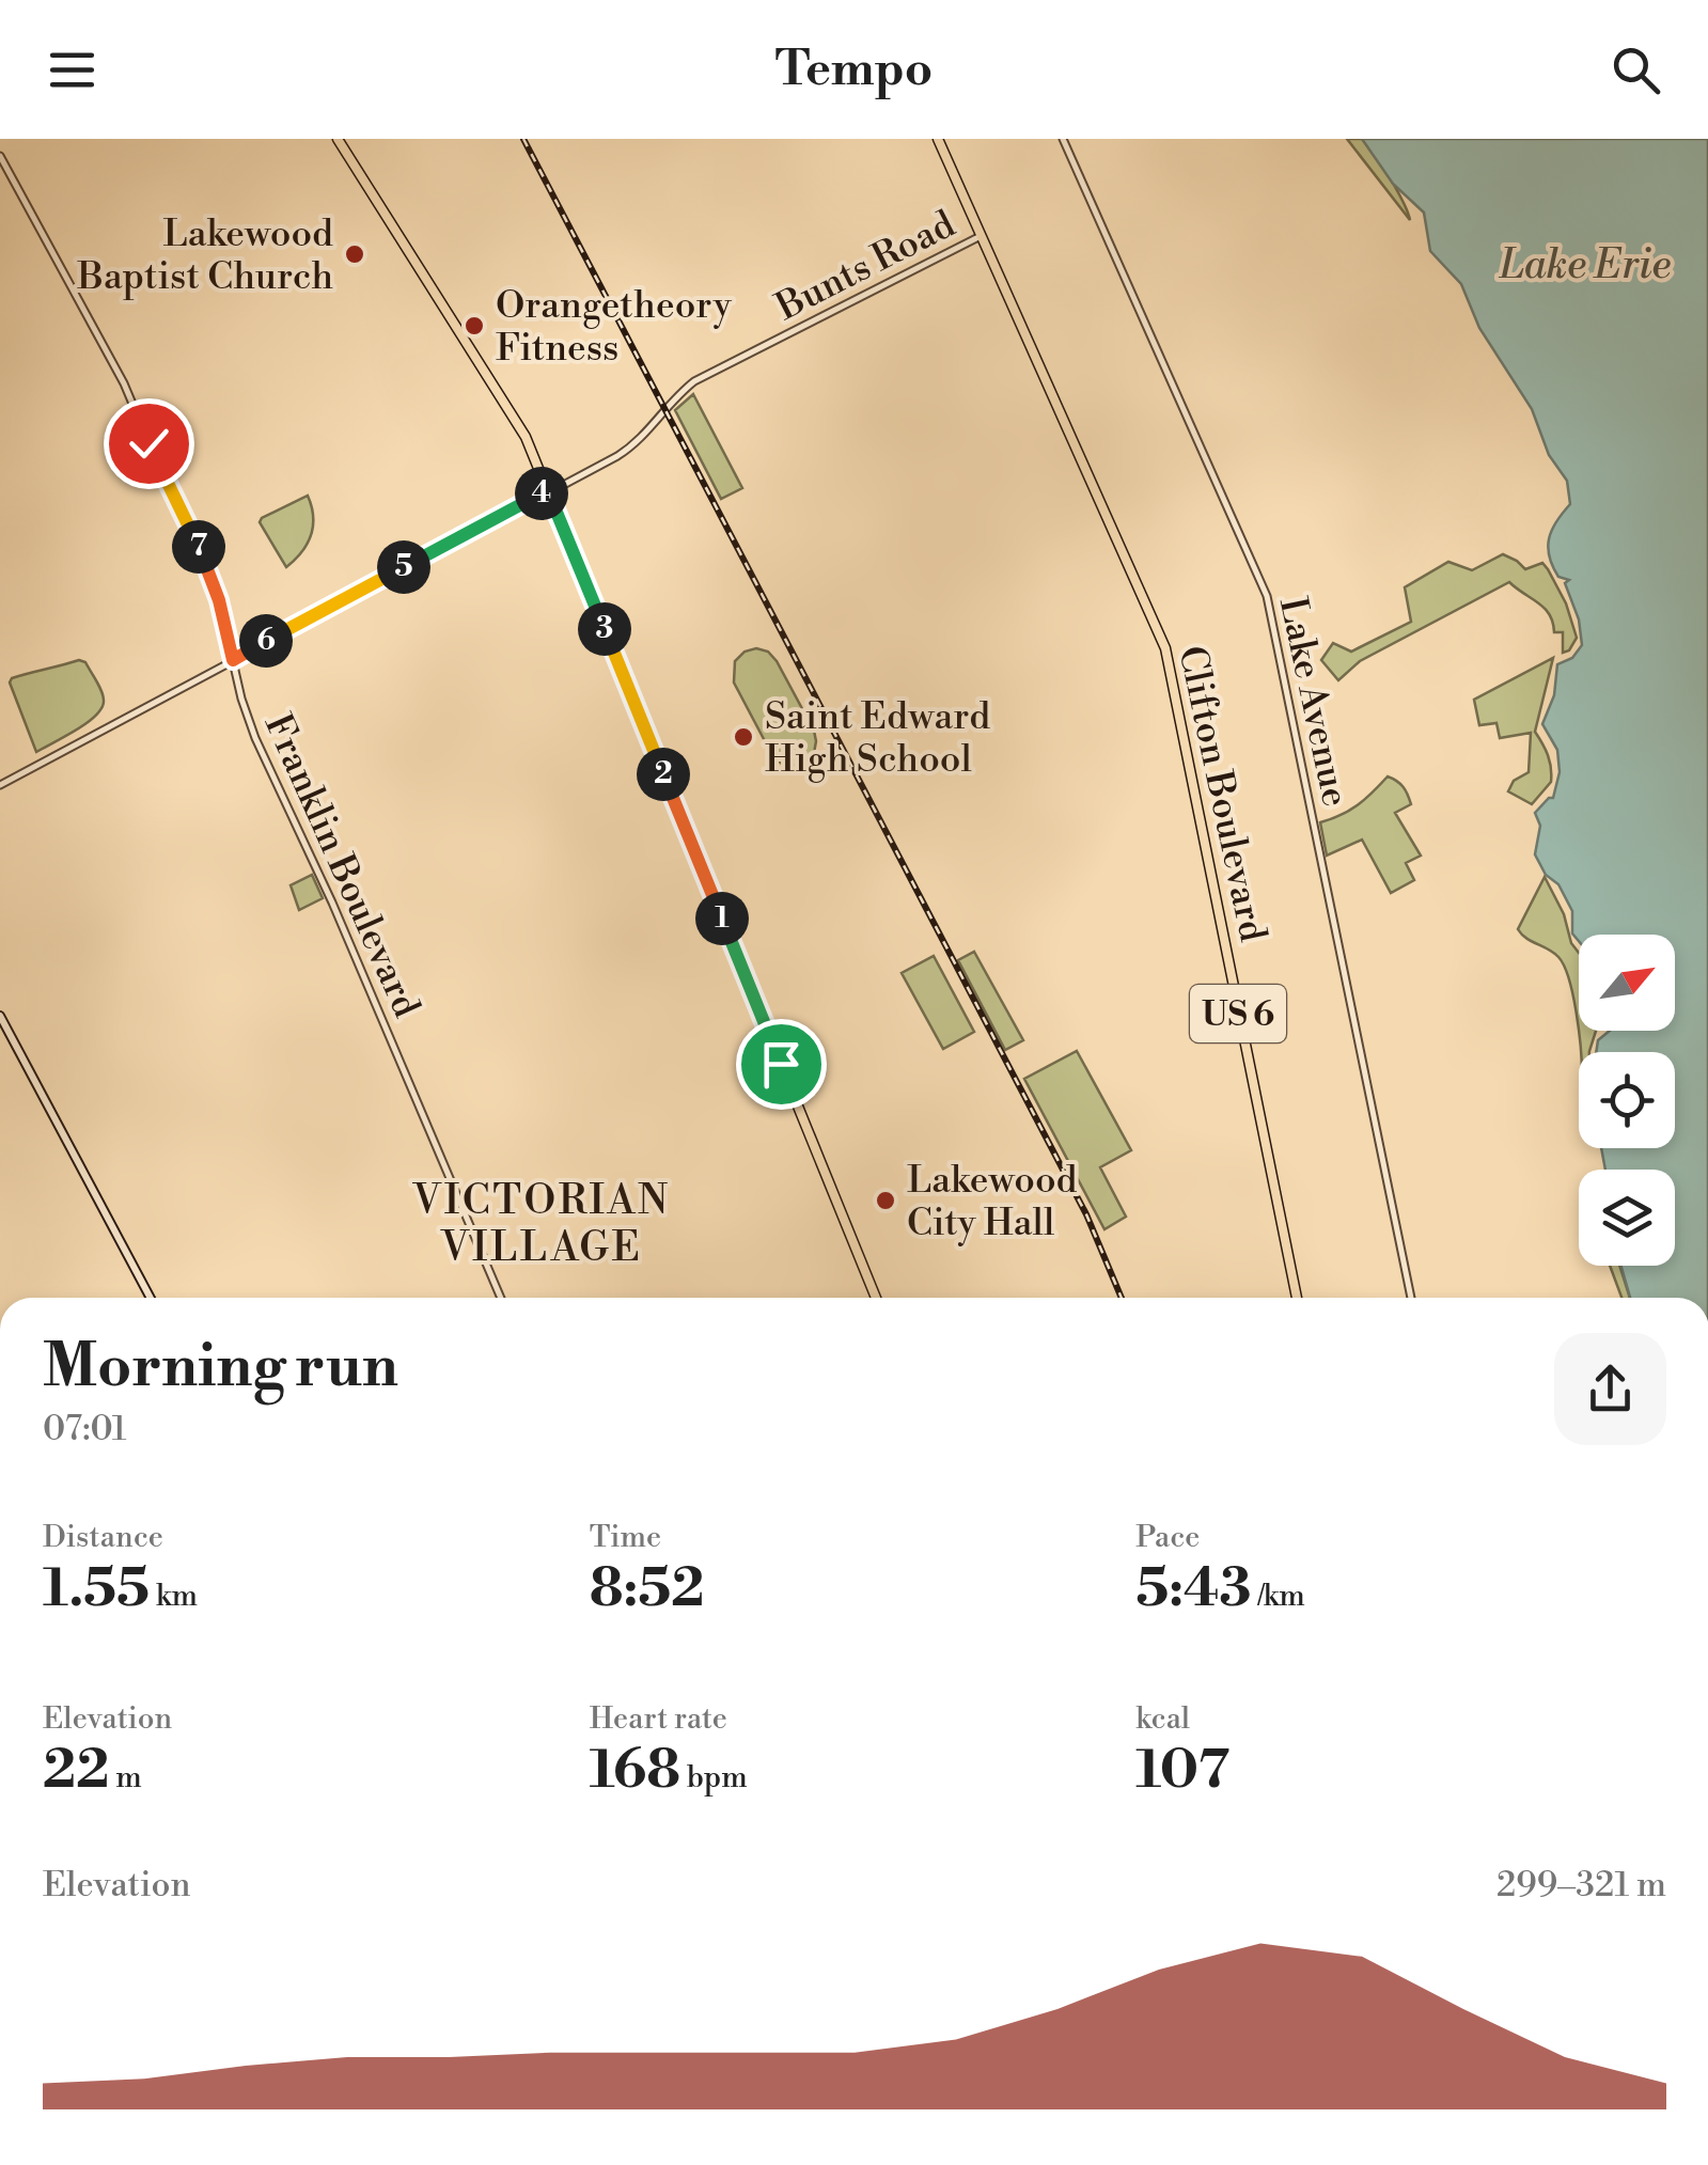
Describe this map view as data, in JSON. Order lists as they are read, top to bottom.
{
  "streets": {
    "main road": ["Clifton Boulevard", "US 6"],
    "street": ["Bunts Road", "Lake Avenue", "Franklin Boulevard"]
  },
  "crossings": [
    ["Bunts Road", "Clifton Boulevard"],
    ["Bunts Road", "Franklin Boulevard"]
  ],
  "districts": ["VICTORIAN VILLAGE"],
  "water": ["Lake Erie"],
  "places": [
    "Lakewood Baptist Church",
    "Orangetheory Fitness",
    "Saint Edward High School",
    "Lakewood City Hall"
  ],
  "north": "top right",
  "page": {
    "header": "Tempo",
    "pins": [
      "4",
      "7",
      "5",
      "3",
      "6",
      "2",
      "1"
    ],
    "heading": ["Morning run", "07:01"],
    "stats": [
      ["Distance", "1.55 km"],
      ["Time", "8:52"],
      ["Pace", "5:43 /km"],
      ["Elevation", "22 m"],
      ["Heart rate", "168 bpm"],
      ["kcal", "107"]
    ],
    "chart": ["Elevation", "299–321 m"]
  }
}
